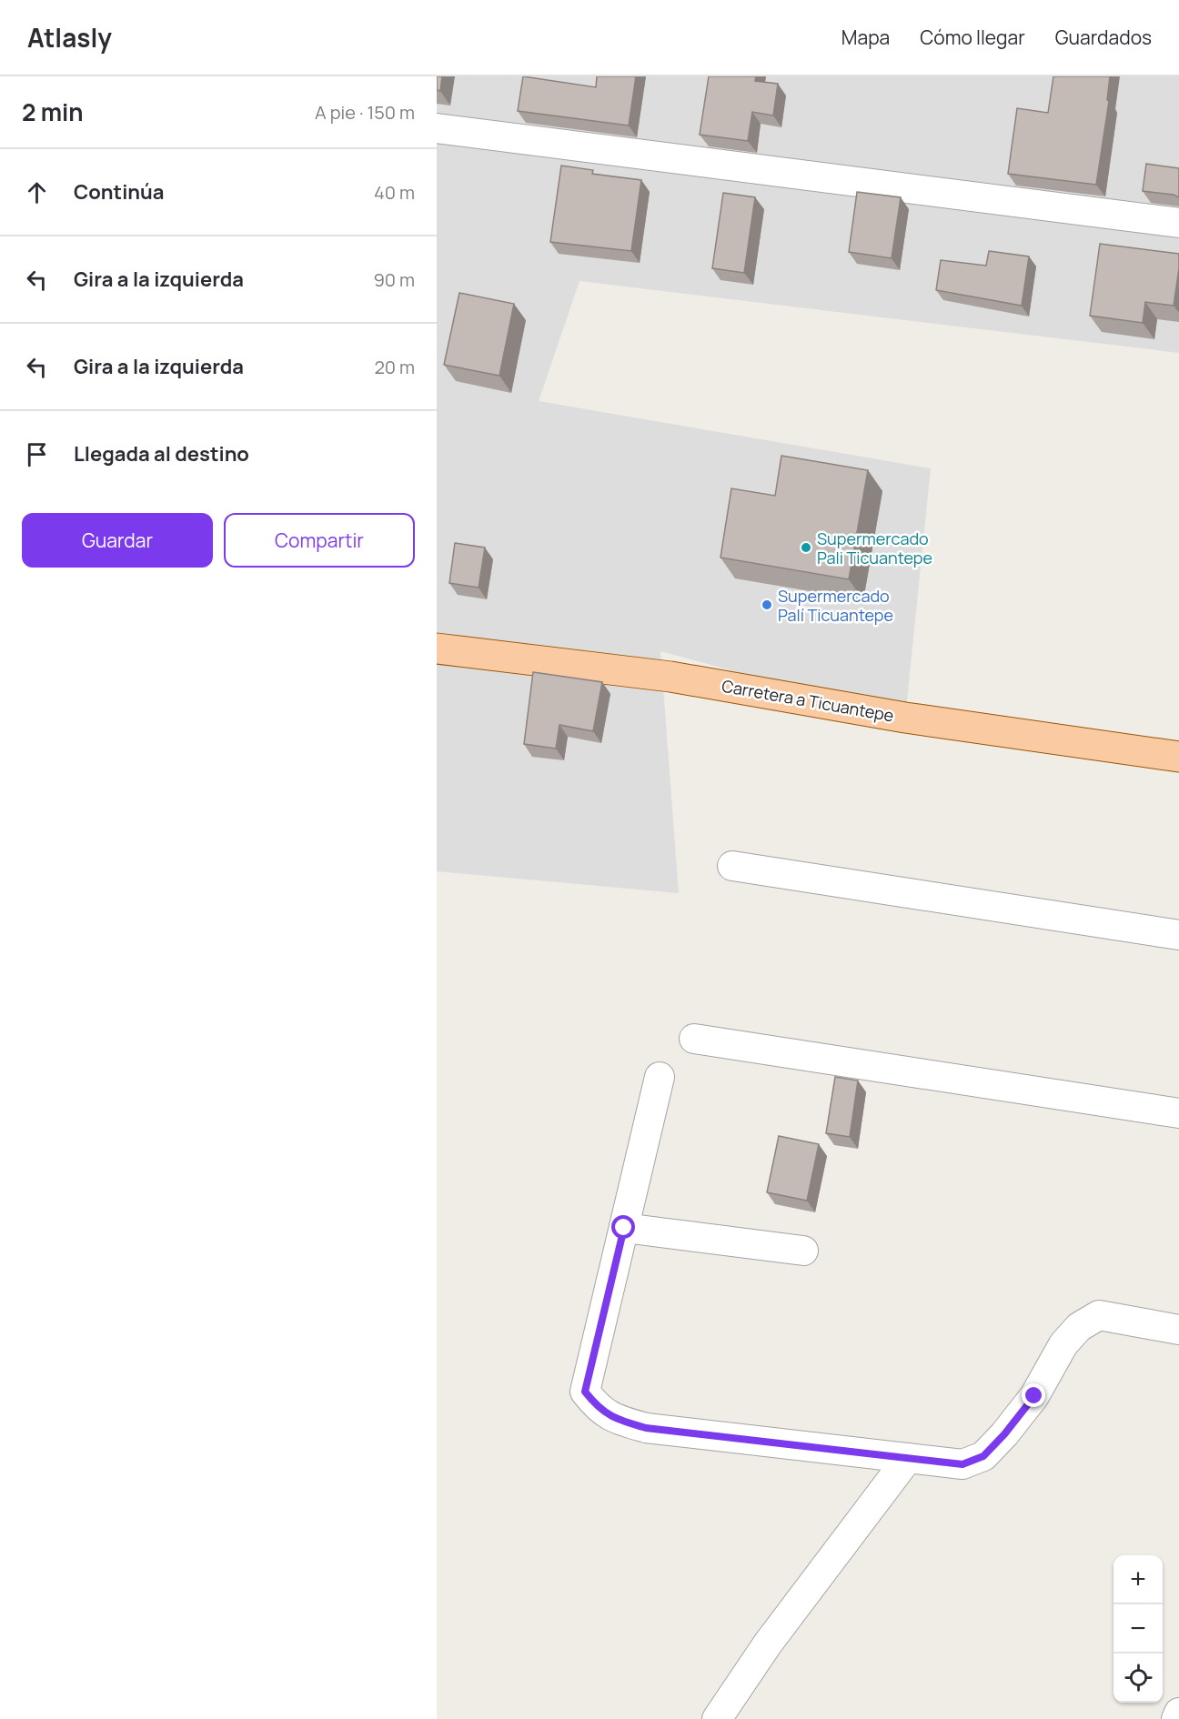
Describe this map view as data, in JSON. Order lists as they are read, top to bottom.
{
  "streets": {
    "main road": ["Carretera a Ticuantepe"]
  },
  "places": ["Supermercado Pali Ticuantepe", "Supermercado Palí Ticuantepe"],
  "page": {
    "header": "Atlasly",
    "nav": ["Mapa", "Cómo llegar", "Guardados"],
    "heading": ["2 min", "A pie · 150 m"],
    "list": [
      ["Continúa", "40 m"],
      ["Gira a la izquierda", "90 m"],
      ["Gira a la izquierda", "20 m"],
      "Llegada al destino"
    ],
    "buttons": ["Guardar", "Compartir"],
    "map_buttons": ["+", "−"]
  }
}
